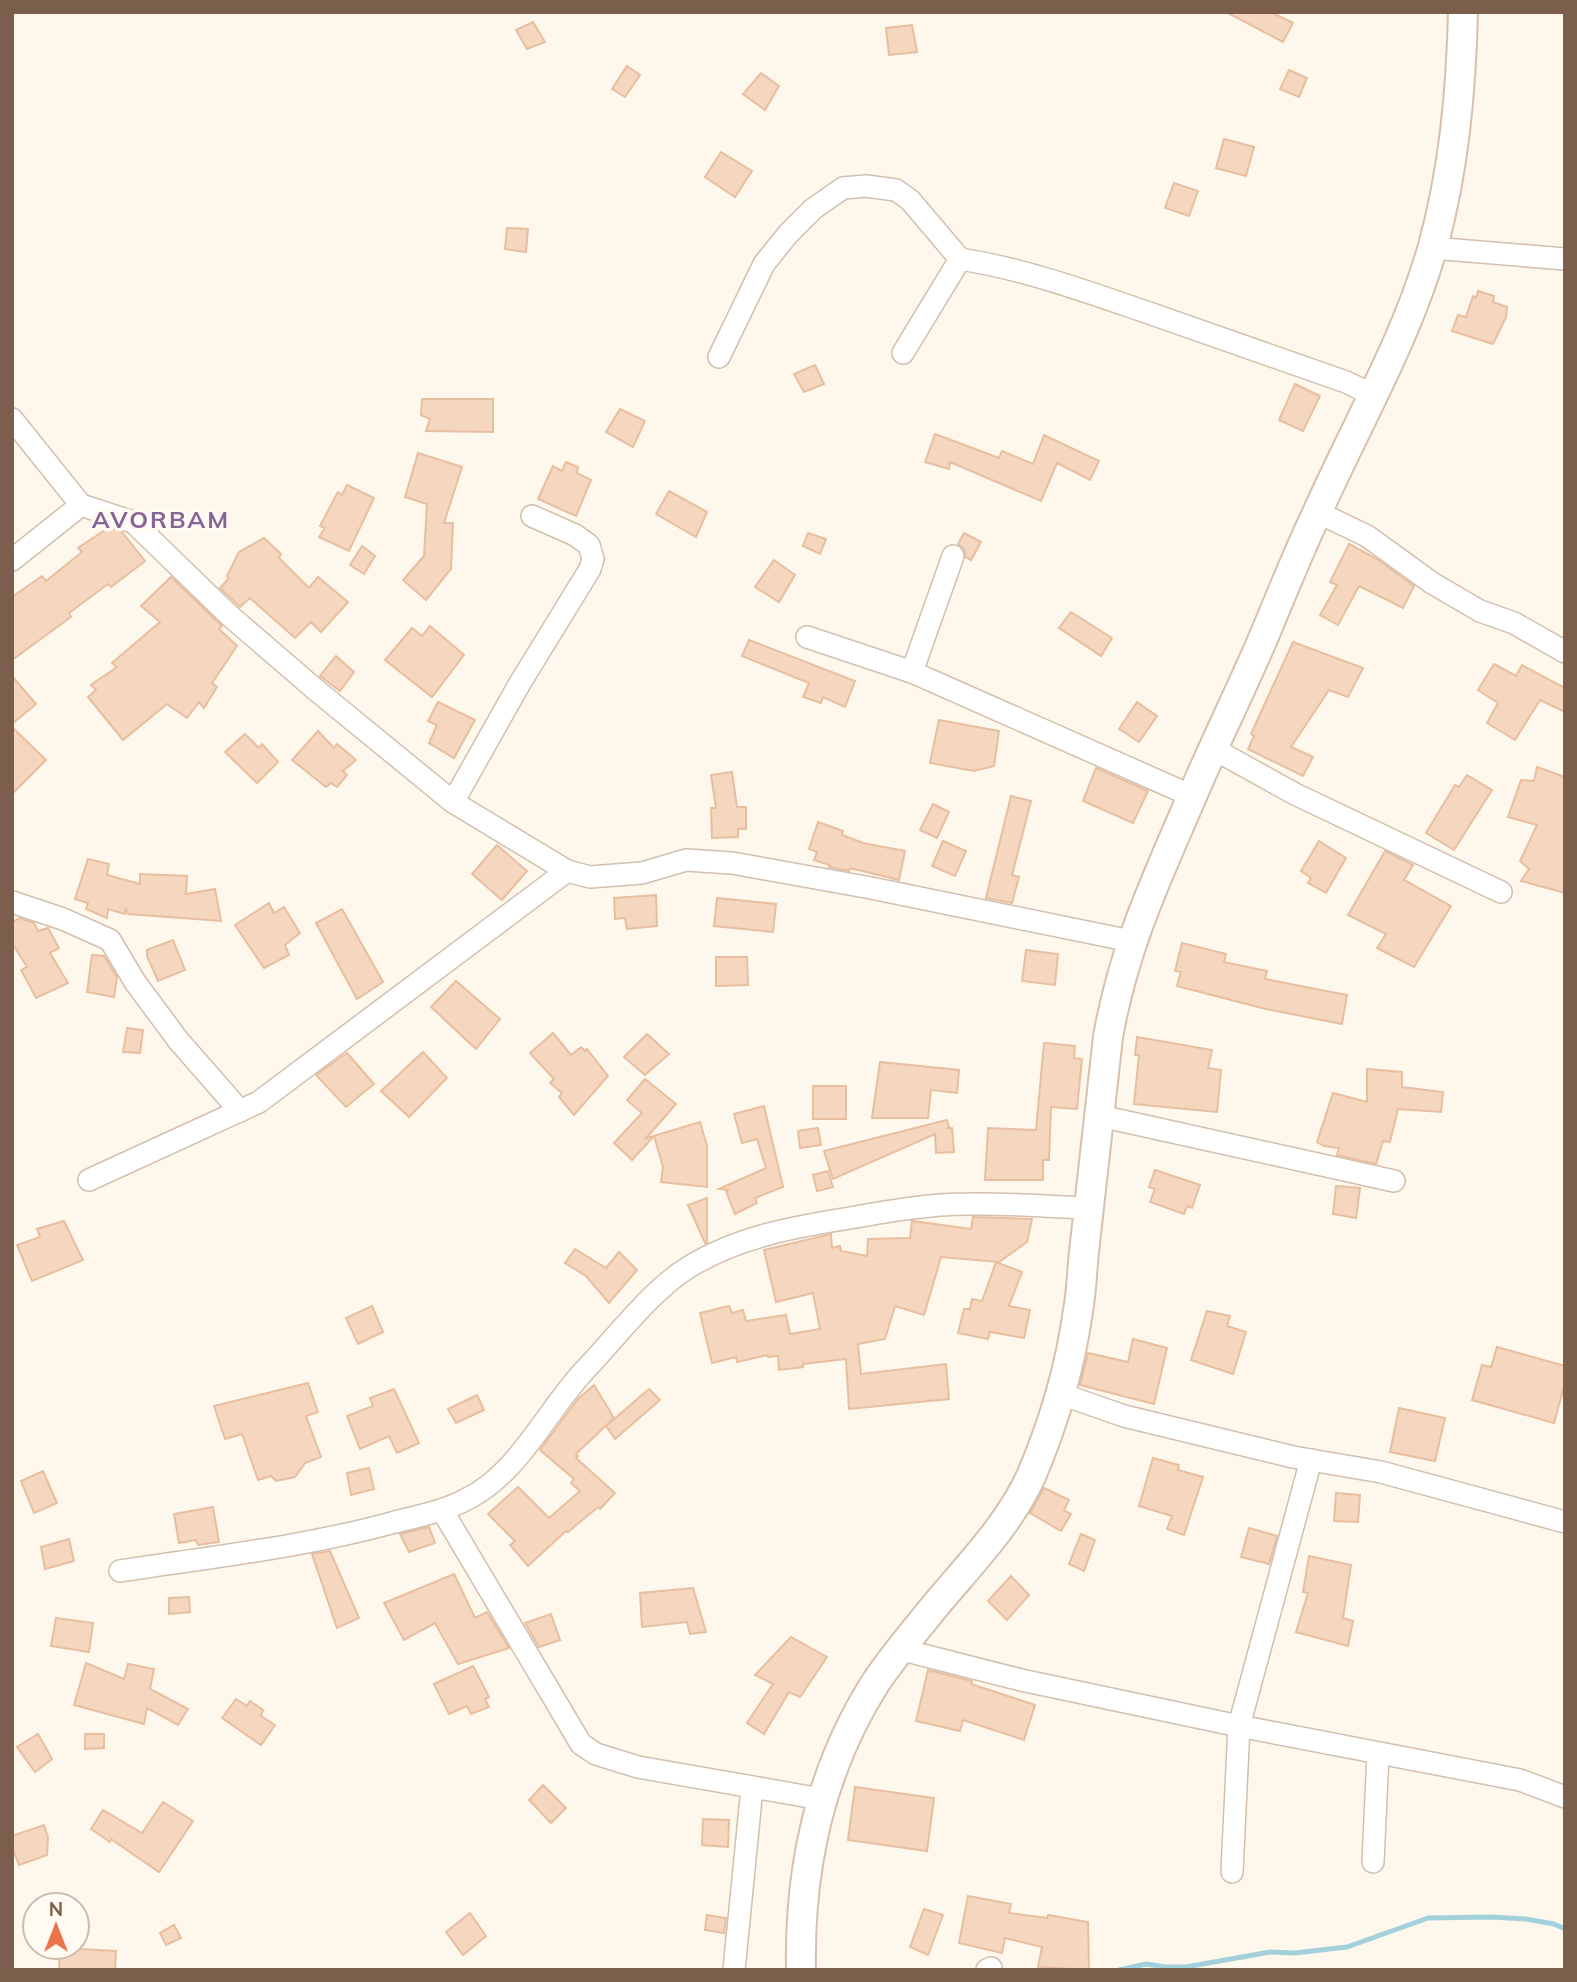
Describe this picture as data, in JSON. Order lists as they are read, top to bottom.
{
  "districts": ["AVORBAM"],
  "north": "top"
}
